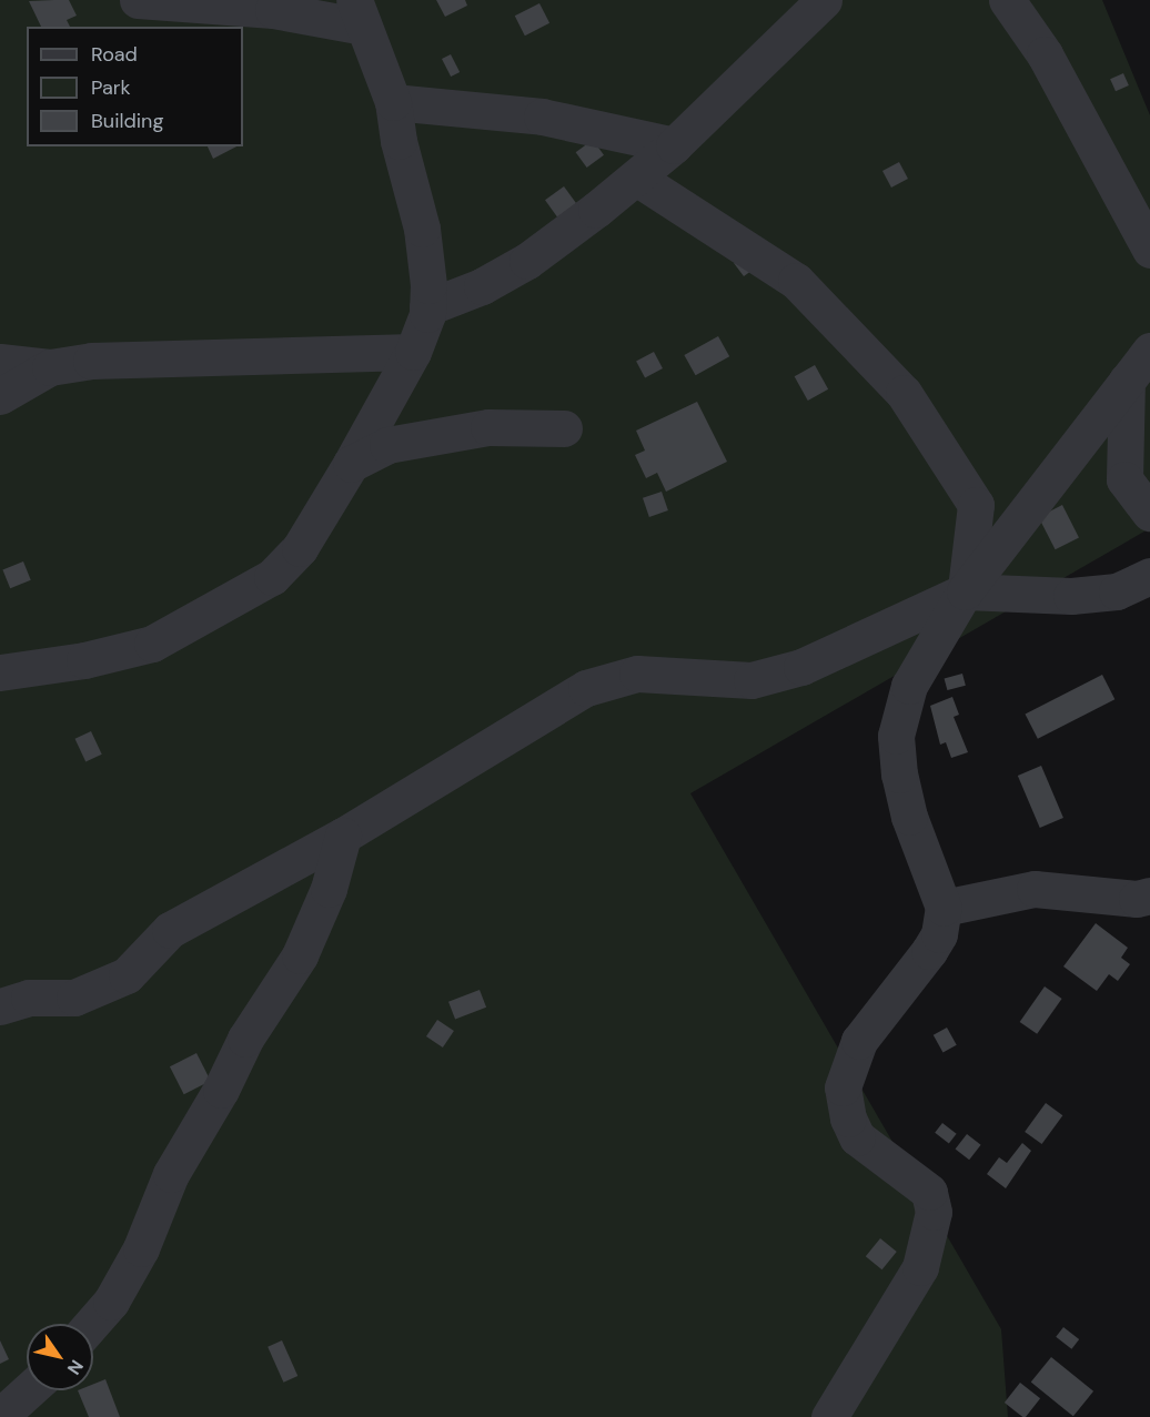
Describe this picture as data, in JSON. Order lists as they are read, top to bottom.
{
  "legend": ["Road", "Park", "Building"],
  "north": "bottom right"
}
